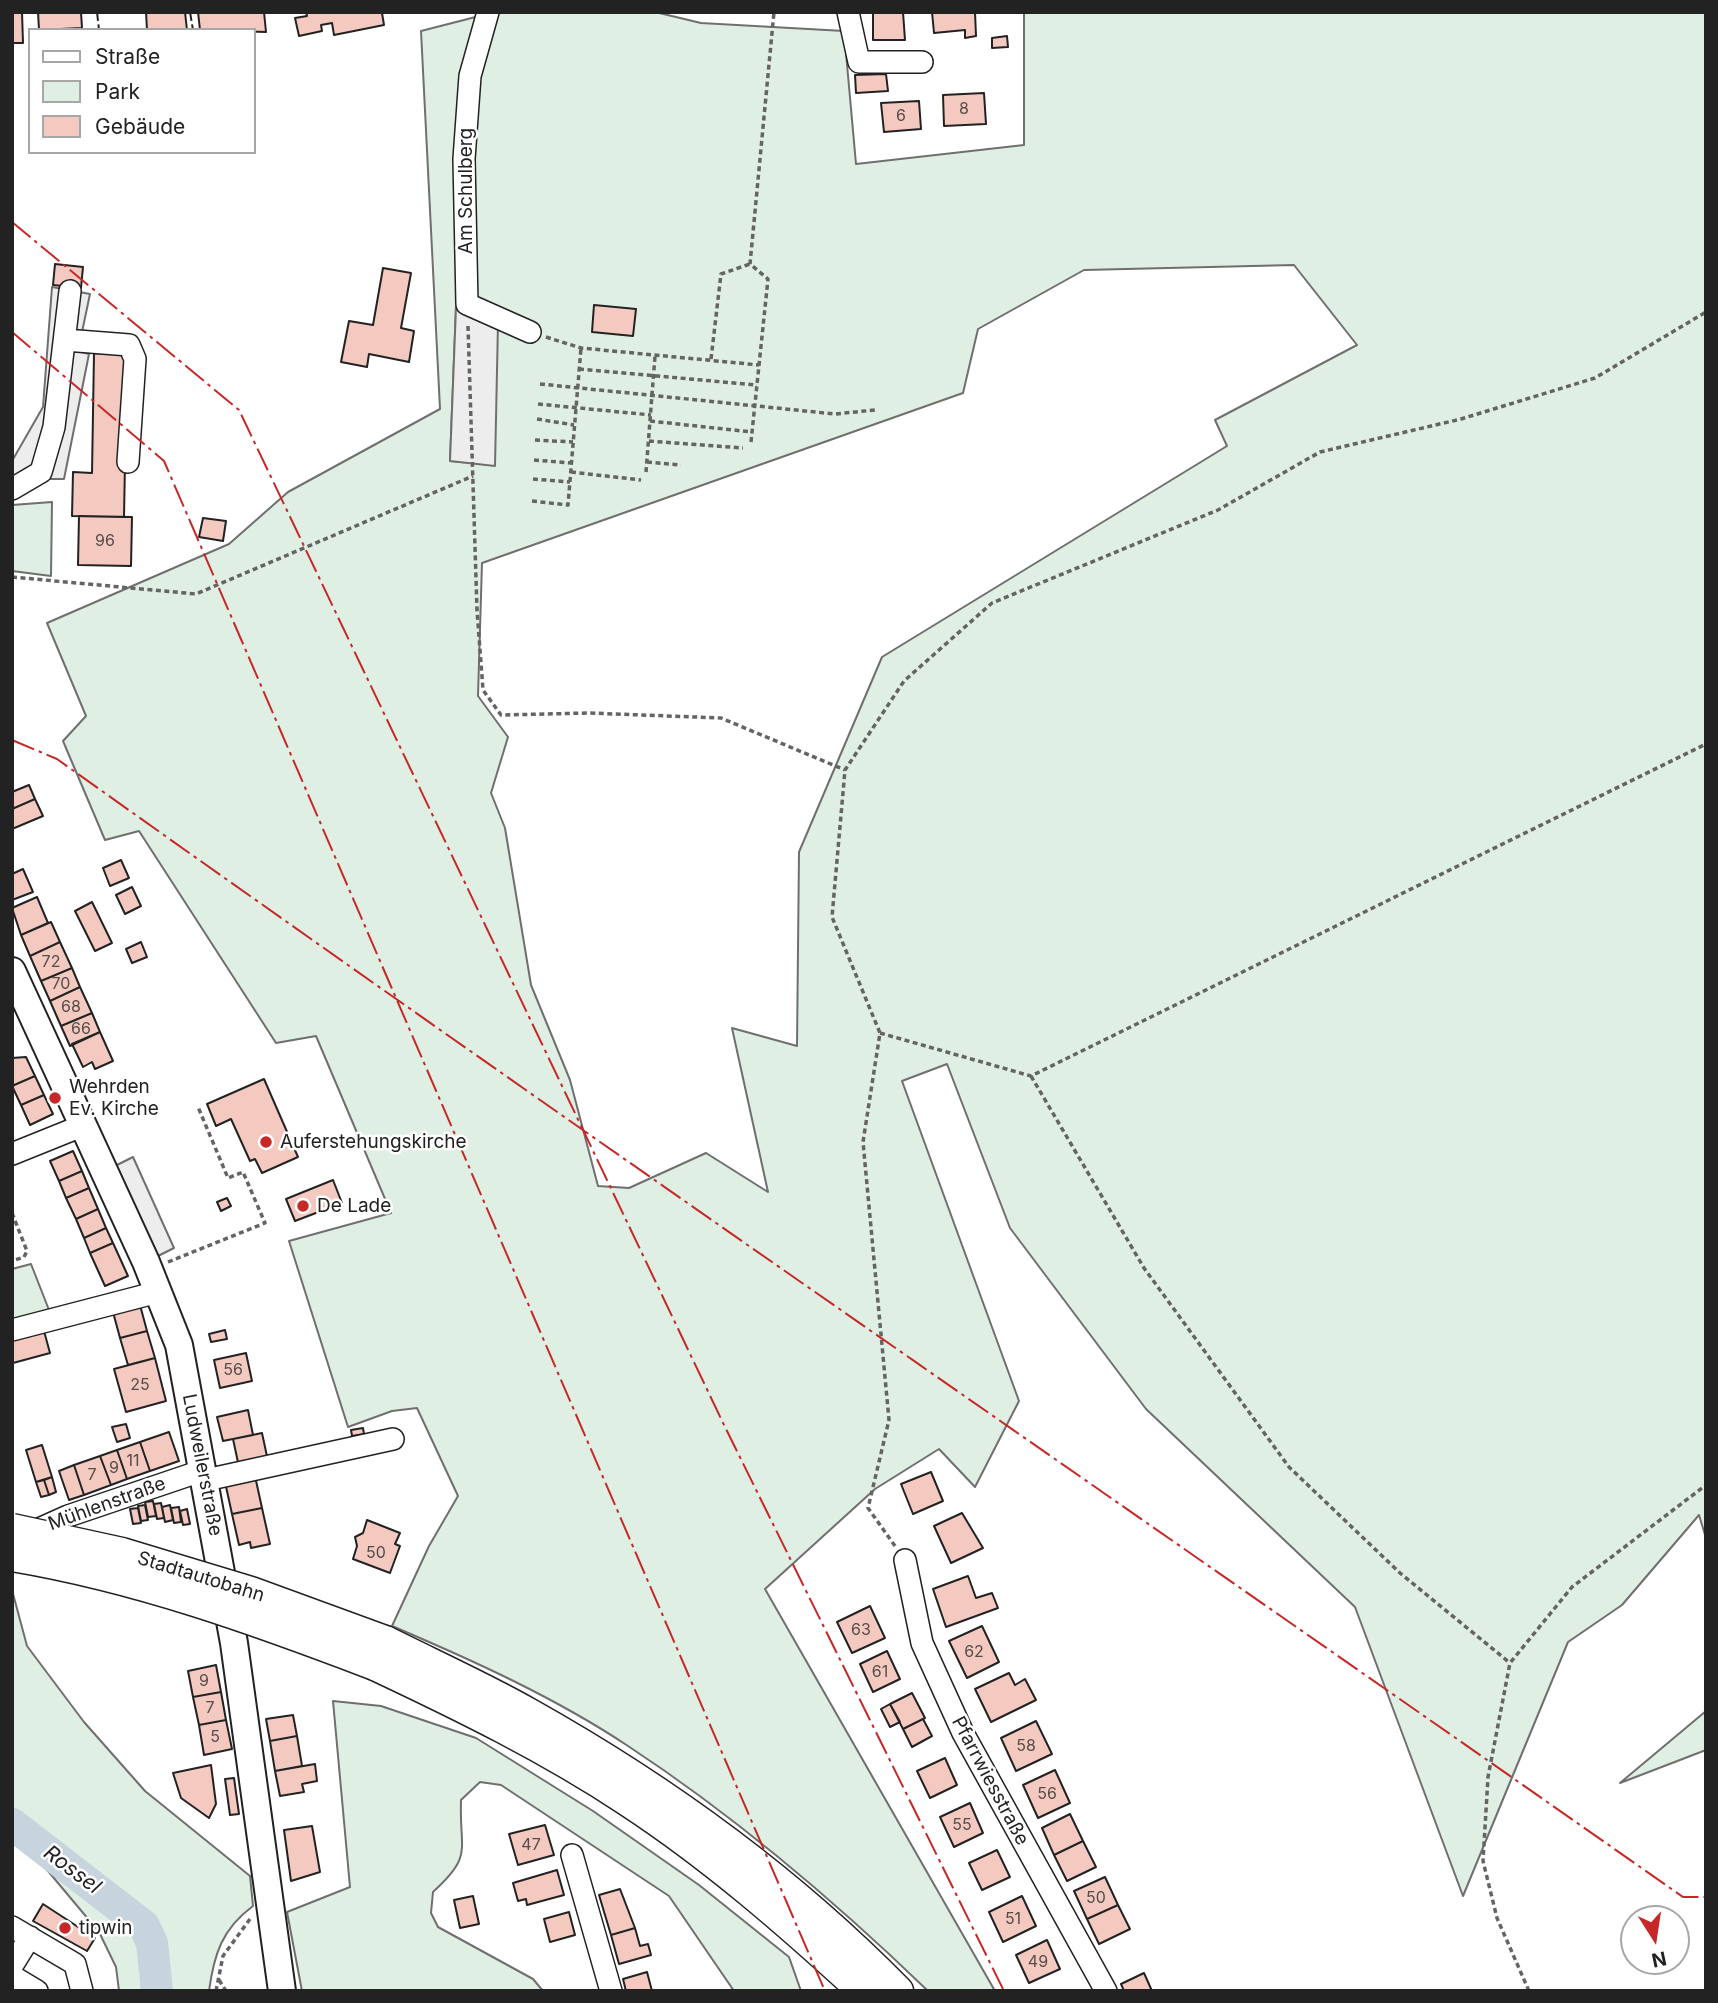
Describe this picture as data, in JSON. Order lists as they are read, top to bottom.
{
  "streets": {
    "highway": ["Stadtautobahn"],
    "main road": ["Ludweilerstraße"],
    "street": ["Am Schulberg", "Mühlenstraße", "Pfarrwiesstraße"]
  },
  "crossings": [
    ["Ludweilerstraße", "Mühlenstraße"]
  ],
  "water": ["Rossel"],
  "places": [
    "Wehrden Ev. Kirche",
    "Auferstehungskirche",
    "De Lade",
    "tipwin"
  ],
  "house_numbers": [
    "8",
    "6",
    "96",
    "72",
    "70",
    "68",
    "66",
    "56",
    "25",
    "11",
    "9",
    "7",
    "50",
    "63",
    "62",
    "61",
    "9",
    "7",
    "5",
    "58",
    "56",
    "55",
    "47",
    "50",
    "51",
    "49"
  ],
  "legend": ["Straße", "Park", "Gebäude"],
  "north": "bottom"
}
